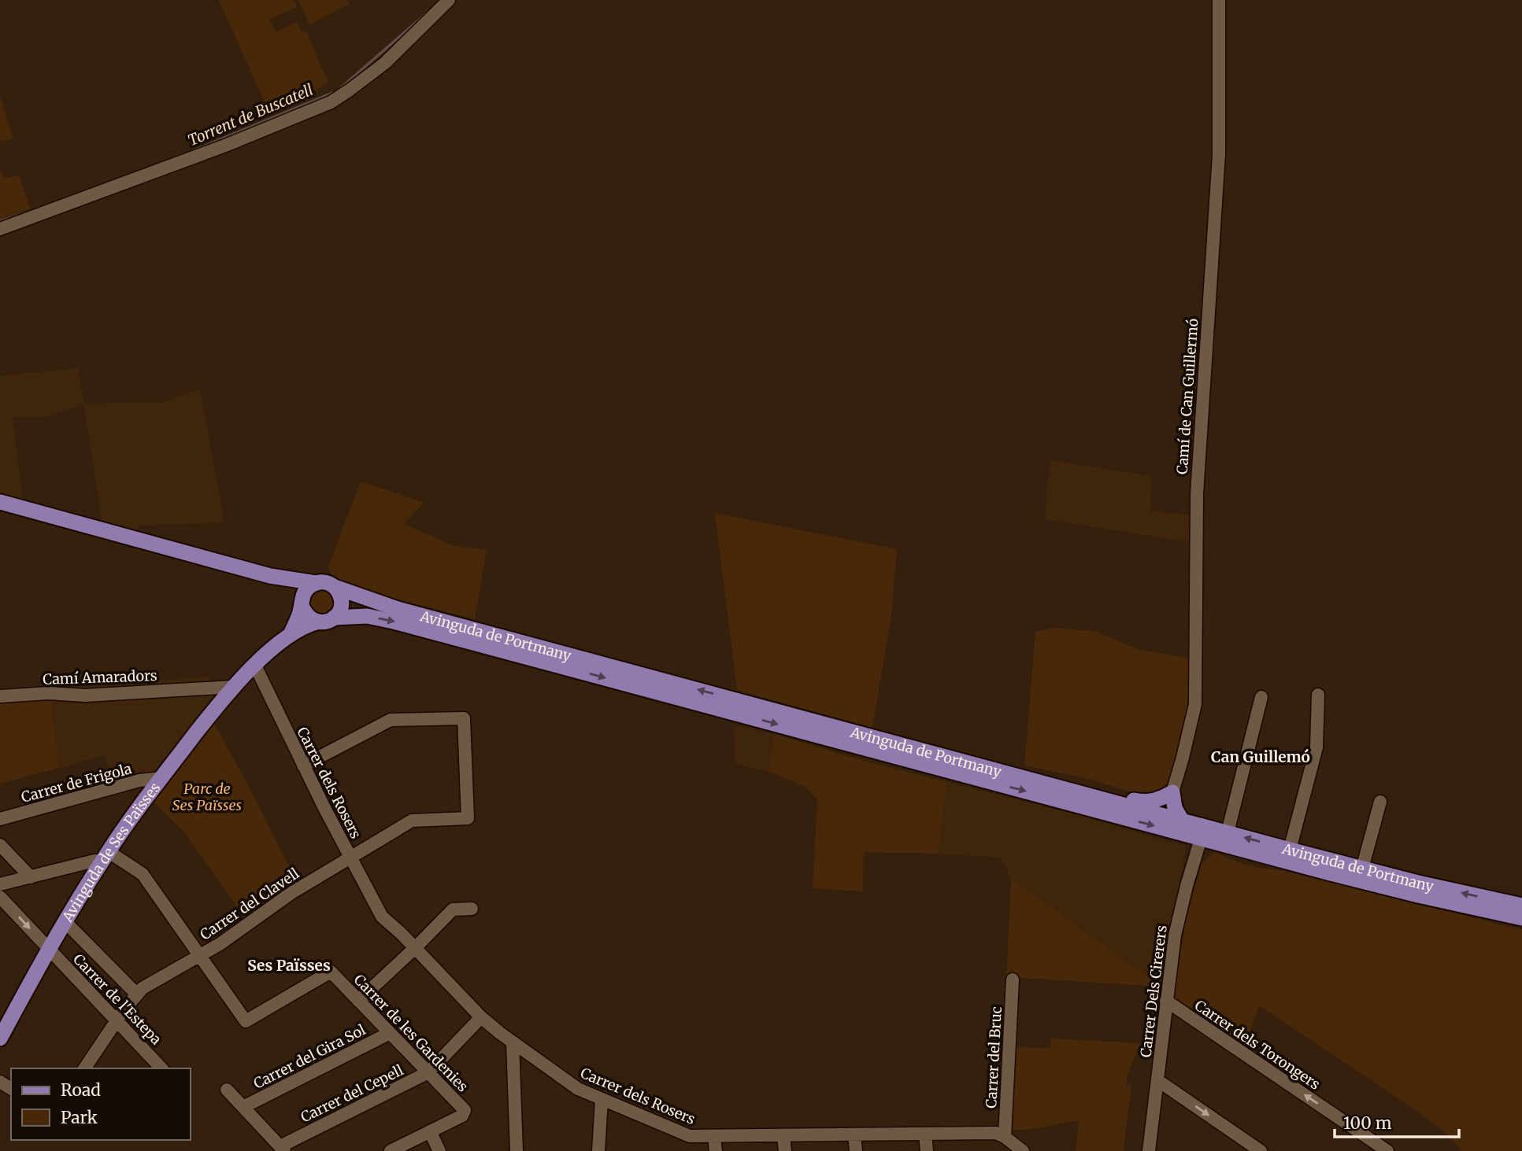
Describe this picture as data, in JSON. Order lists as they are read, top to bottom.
{
  "streets": {
    "main road": ["Avinguda de Portmany", "Avinguda de Ses Païsses"],
    "street": [
      "Camí de Can Guillermó",
      "Camí Amaradors",
      "Carrer de Frigola",
      "Carrer dels Rosers",
      "Carrer del Clavell",
      "Carrer Dels Cirerers",
      "Carrer de l'Estepa",
      "Carrer de les Gardenies",
      "Carrer dels Torongers",
      "Carrer del Gira Sol",
      "Carrer del Bruc",
      "Carrer del Cepell"
    ]
  },
  "crossings": [
    ["Avinguda de Portmany", "Avinguda de Ses Païsses"],
    ["Avinguda de Portmany", "Carrer Dels Cirerers"],
    ["Camí Amaradors", "Avinguda de Ses Païsses"],
    ["Carrer de Frigola", "Avinguda de Ses Païsses"],
    ["Carrer dels Rosers", "Avinguda de Ses Païsses"],
    ["Carrer dels Rosers", "Carrer del Clavell"],
    ["Carrer dels Rosers", "Carrer del Bruc"],
    ["Carrer dels Rosers", "Carrer del Cepell"],
    ["Avinguda de Ses Païsses", "Carrer de l'Estepa"],
    ["Carrer del Clavell", "Carrer de l'Estepa"],
    ["Carrer del Clavell", "Carrer de les Gardenies"],
    ["Carrer Dels Cirerers", "Carrer dels Torongers"],
    ["Carrer de les Gardenies", "Carrer del Gira Sol"],
    ["Carrer de les Gardenies", "Carrer del Cepell"]
  ],
  "districts": ["Can Guillemó", "Ses Païsses"],
  "water": ["Torrent de Buscatell"],
  "parks": ["Parc de Ses Païsses"],
  "legend": ["Road", "Park"],
  "scale_bar": "100 m"
}
